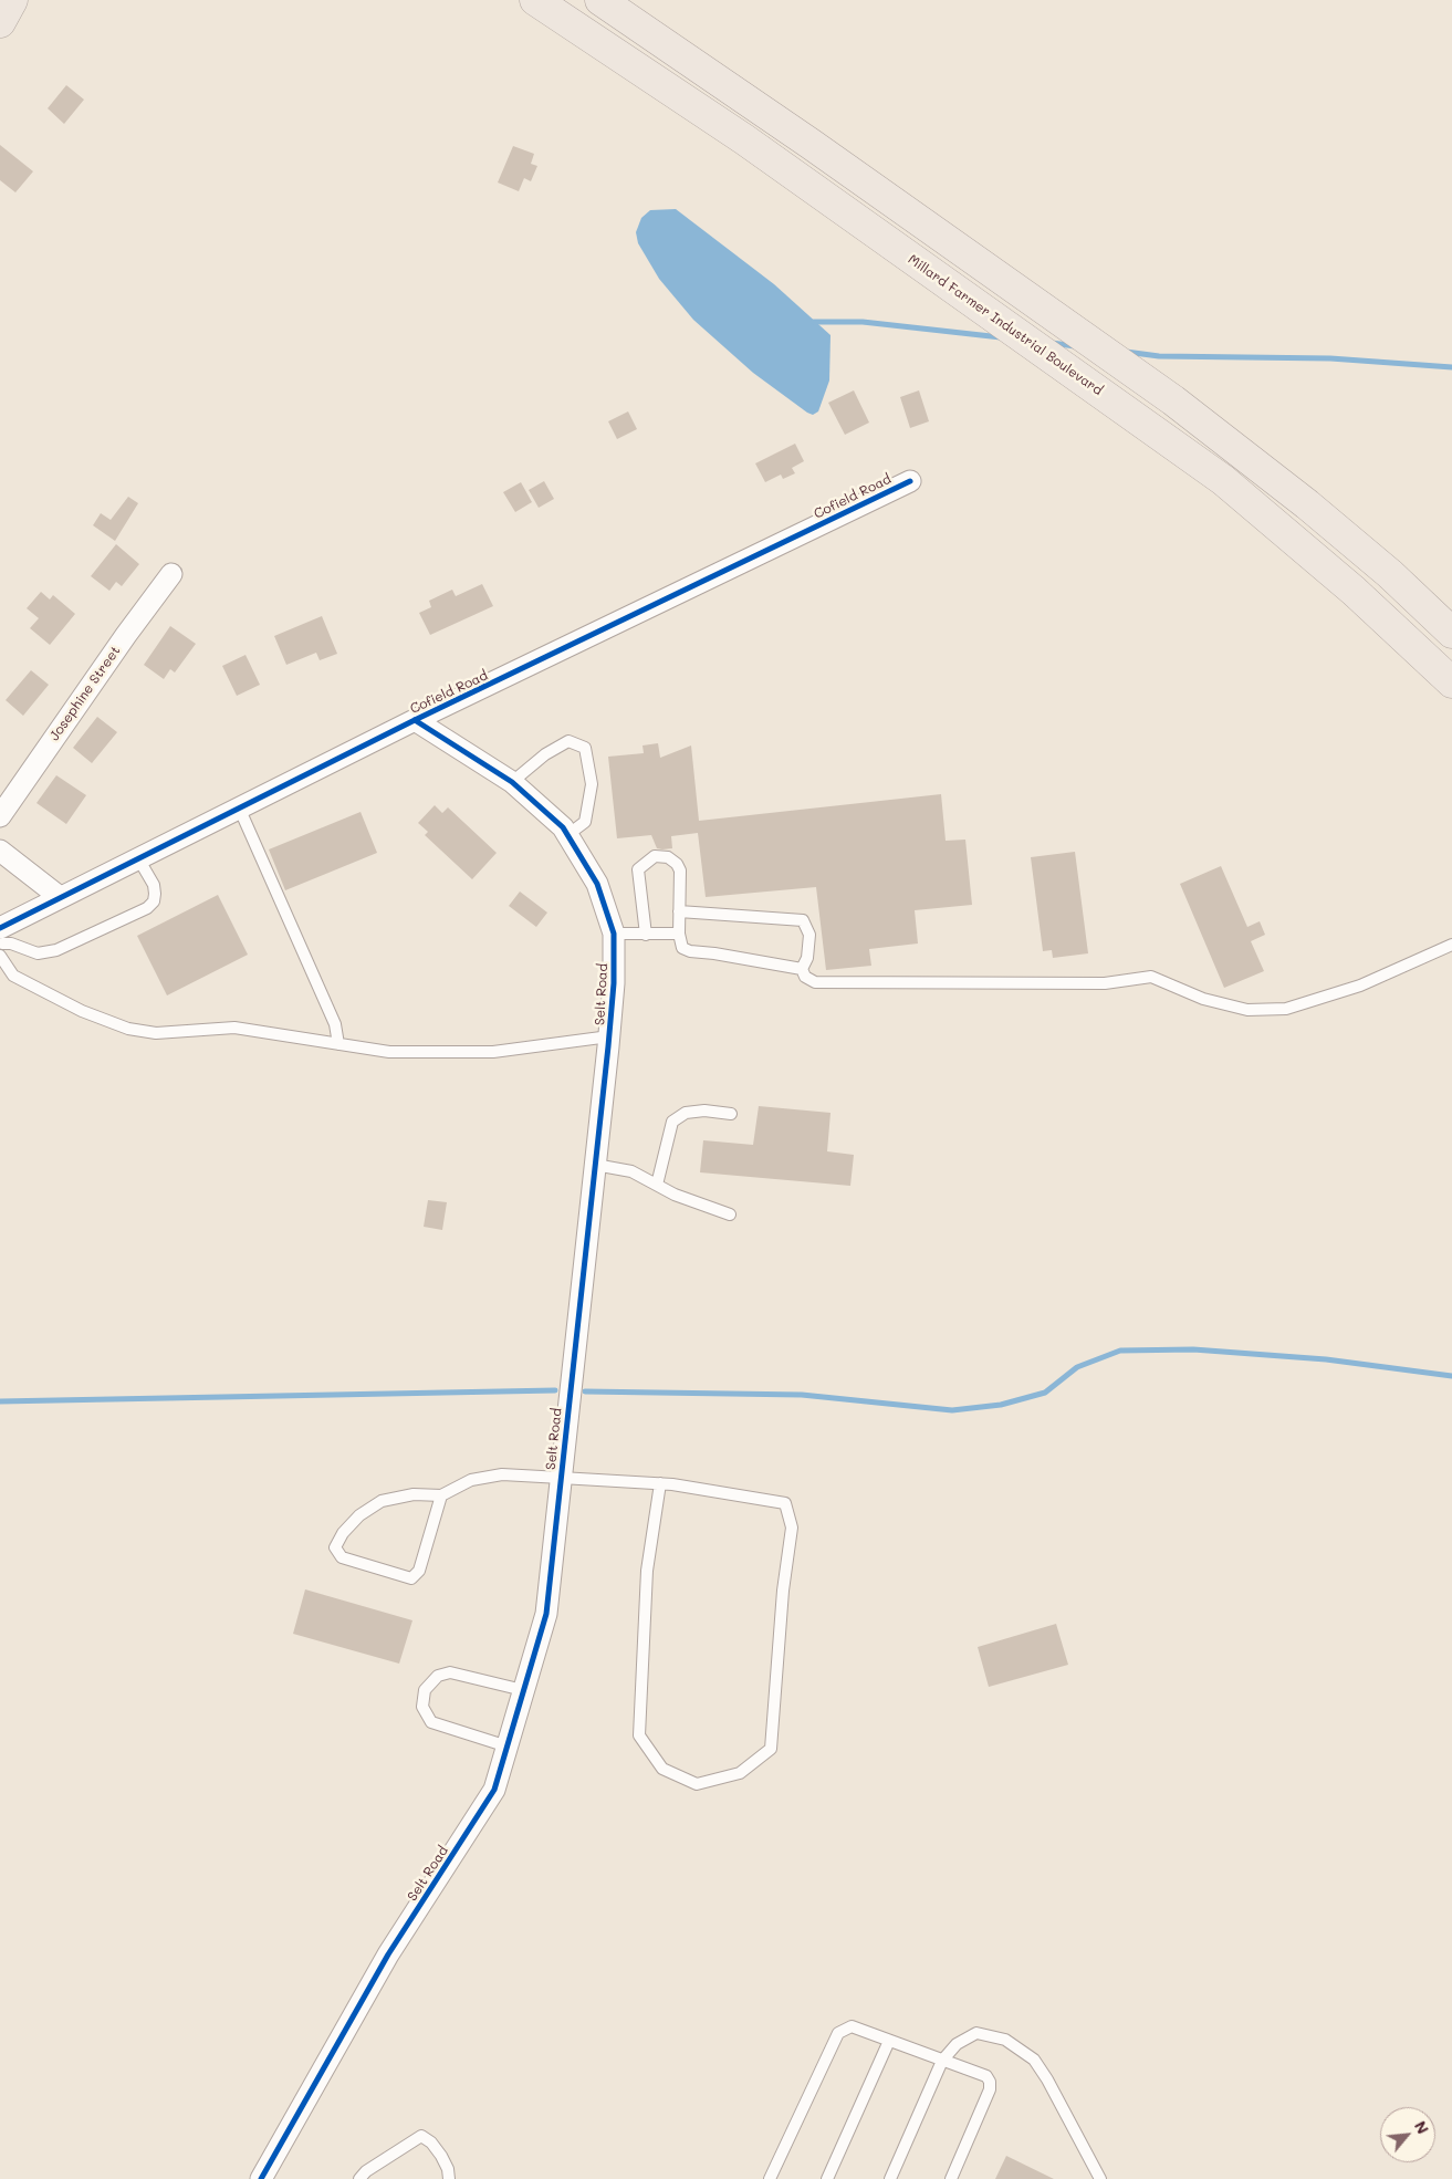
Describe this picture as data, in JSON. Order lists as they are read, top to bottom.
{
  "streets": {
    "main road": ["Millard Farmer Industrial Boulevard"],
    "street": ["Cofield Road", "Josephine Street", "Selt Road"]
  },
  "crossings": [
    ["Cofield Road", "Selt Road"]
  ],
  "north": "top right"
}
